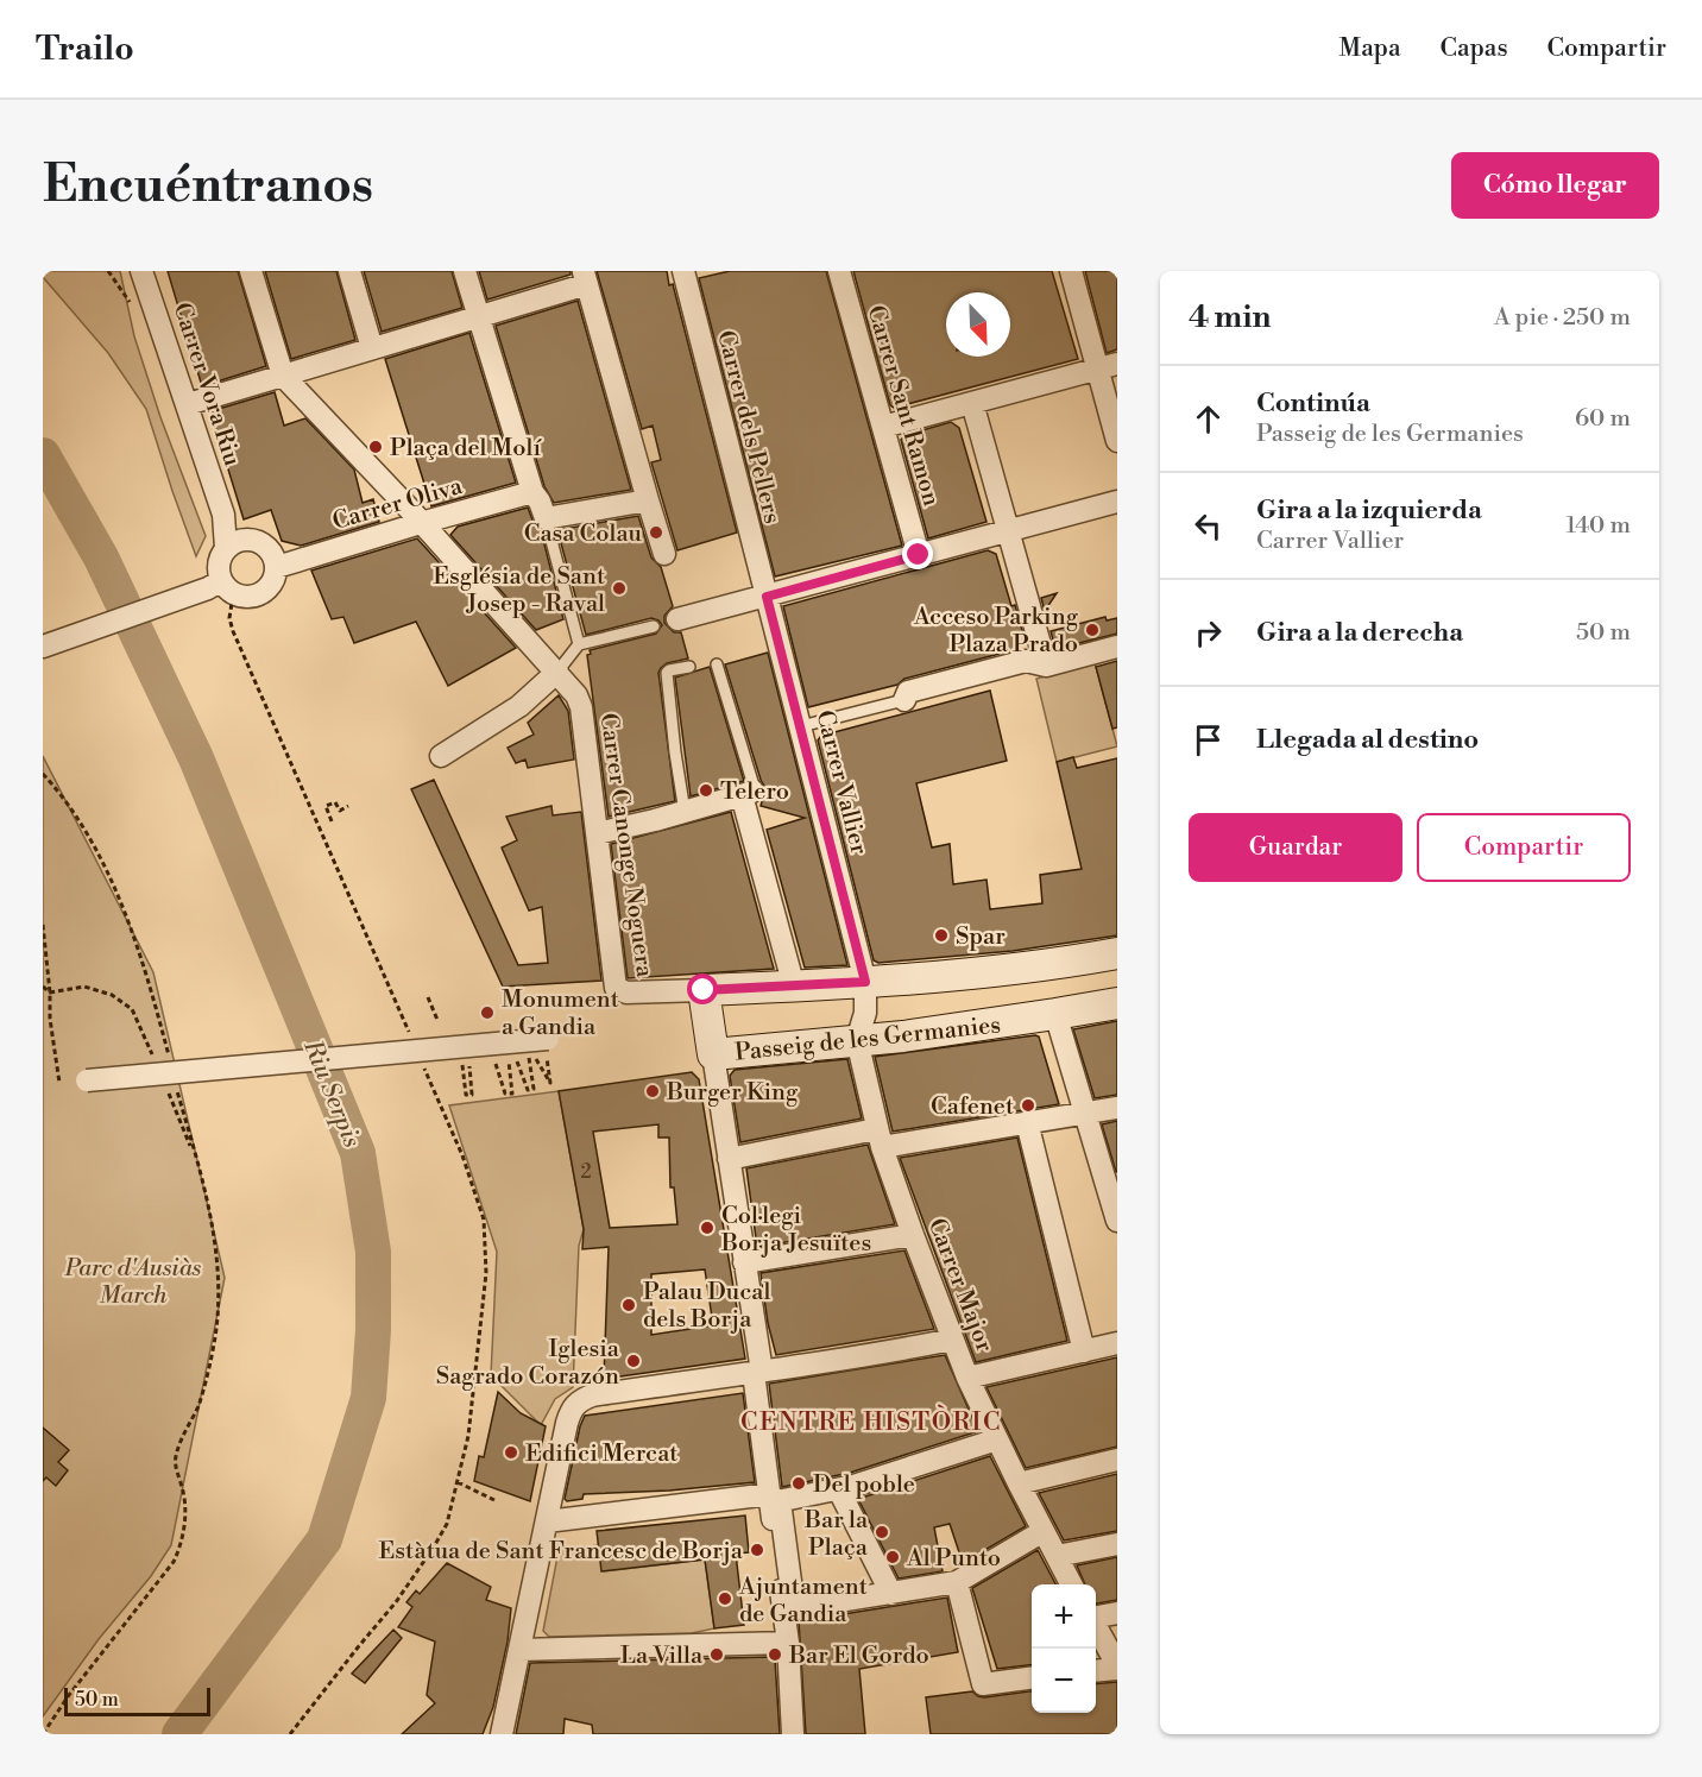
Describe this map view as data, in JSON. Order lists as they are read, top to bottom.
{
  "streets": {
    "street": [
      "Carrer Vora Riu",
      "Carrer Sant Ramon",
      "Carrer dels Pellers",
      "Carrer Oliva",
      "Carrer Vallier",
      "Carrer Canonge Noguera",
      "Passeig de les Germanies",
      "Carrer Major"
    ]
  },
  "crossings": [
    ["Carrer Vora Riu", "Carrer Oliva"],
    ["Carrer dels Pellers", "Carrer Vallier"],
    ["Carrer Oliva", "Carrer Canonge Noguera"],
    ["Carrer Vallier", "Carrer Major"],
    ["Carrer Canonge Noguera", "Passeig de les Germanies"],
    ["Passeig de les Germanies", "Carrer Major"]
  ],
  "districts": ["CENTRE HISTÒRIC"],
  "water": ["Riu Serpis"],
  "parks": ["Parc d'Ausiàs March"],
  "places": [
    "Plaça del Molí",
    "Casa Colau",
    "Església de Sant Josep - Raval",
    "Acceso Parking Plaza Prado",
    "Telero",
    "Spar",
    "Monument a Gandia",
    "Burger King",
    "Cafenet",
    "Col·legi Borja Jesuïtes",
    "Palau Ducal dels Borja",
    "Iglesia Sagrado Corazón",
    "Edifici Mercat",
    "Del poble",
    "Bar la Plaça",
    "Estàtua de Sant Francesc de Borja",
    "Al Punto",
    "Ajuntament de Gandia",
    "La Villa",
    "Bar El Gordo"
  ],
  "house_numbers": ["2"],
  "scale_bar": "50 m",
  "north": "bottom right",
  "page": {
    "header": "Trailo",
    "nav": ["Mapa", "Capas", "Compartir"],
    "buttons": [
      "Cómo llegar",
      ["Guardar", "Compartir"]
    ],
    "title": "Encuéntranos",
    "heading": ["4 min", "A pie · 250 m"],
    "list": [
      ["Continúa", "Passeig de les Germanies", "60 m"],
      ["Gira a la izquierda", "Carrer Vallier", "140 m"],
      ["Gira a la derecha", "50 m"],
      "Llegada al destino"
    ],
    "map_buttons": ["+", "−"],
    "scale": "50 m"
  }
}
